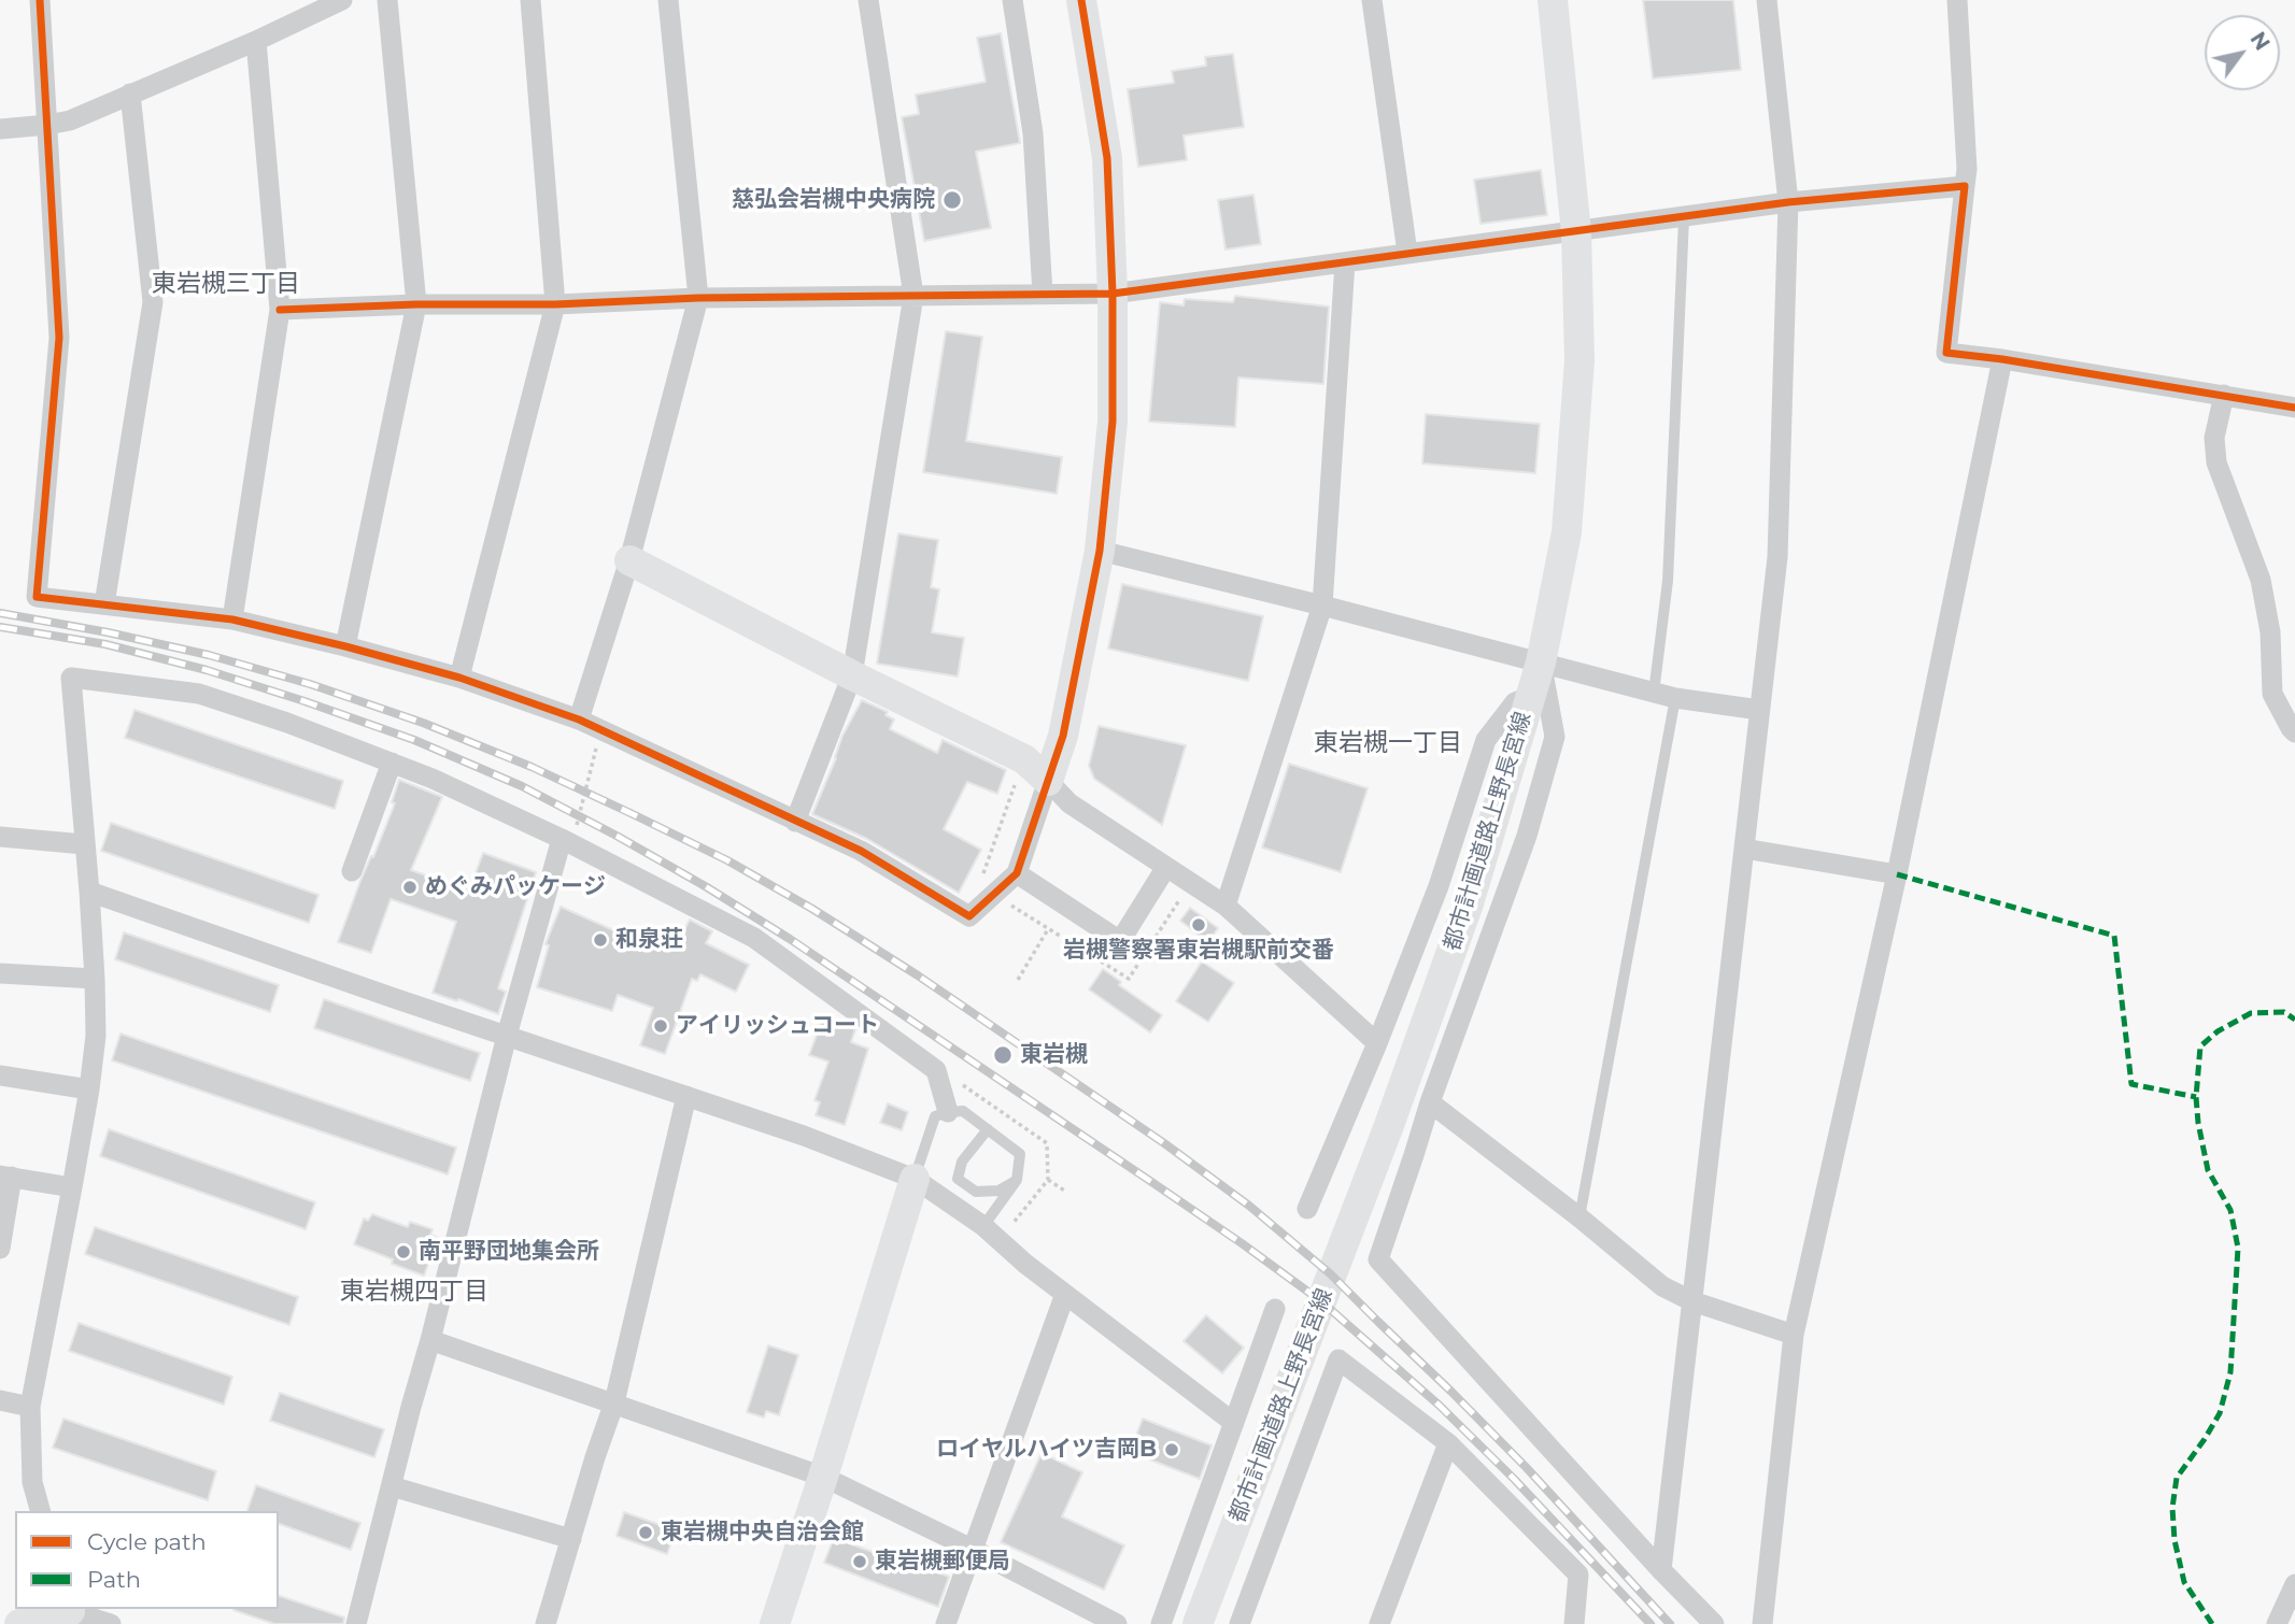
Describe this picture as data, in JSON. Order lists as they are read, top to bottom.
{
  "streets": {
    "street": ["都市計画道路上野長宮線"]
  },
  "districts": ["東岩槻三丁目", "東岩槻一丁目", "東岩槻四丁目"],
  "places": [
    "慈弘会岩槻中央病院",
    "めぐみパッケージ",
    "岩槻警察署東岩槻駅前交番",
    "和泉荘",
    "アイリッシュコート",
    "東岩槻",
    "南平野団地集会所",
    "ロイヤルハイツ吉岡B",
    "東岩槻中央自治会館",
    "東岩槻郵便局"
  ],
  "legend": ["Cycle path", "Path"],
  "north": "top right"
}
